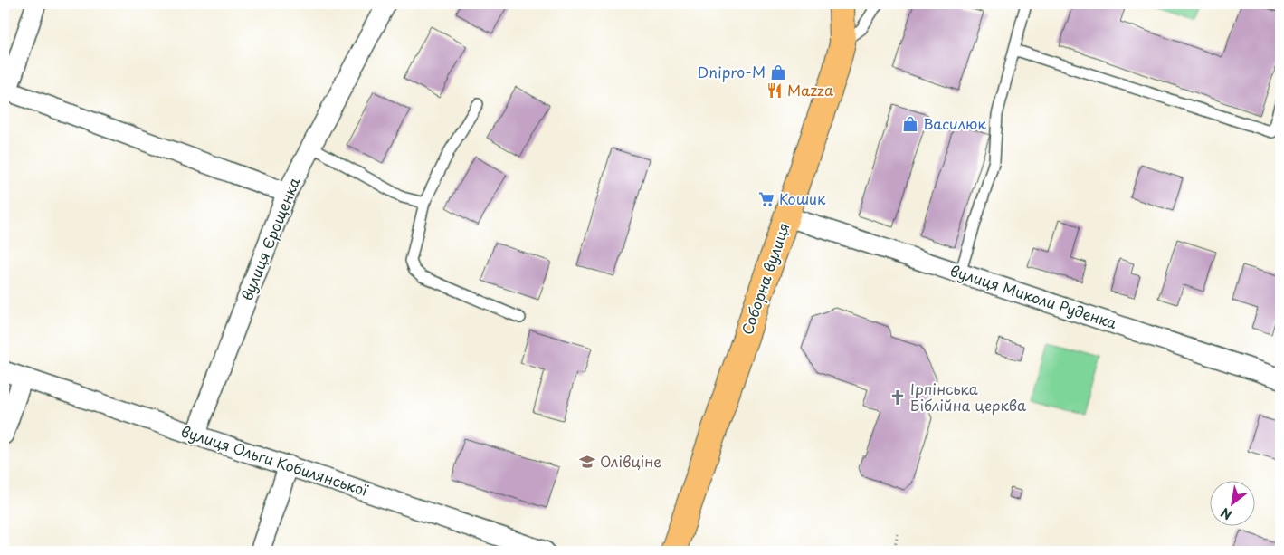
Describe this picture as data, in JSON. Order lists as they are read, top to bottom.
{
  "streets": {
    "main road": ["Соборна вулиця"],
    "street": ["вулиця Єрощенка", "вулиця Миколи Руденка", "вулиця Ольги Кобилянської"]
  },
  "crossings": [
    ["вулиця Єрощенка", "вулиця Ольги Кобилянської"],
    ["Соборна вулиця", "вулиця Миколи Руденка"]
  ],
  "places": {
    "shop": ["Dnipro-M", "Василюк"],
    "restaurant": ["Mazza"],
    "supermarket": ["Кошик"],
    "church": ["Ірпінська Біблійна церква"],
    "school or university": ["Олівціне"]
  },
  "north": "bottom left"
}
